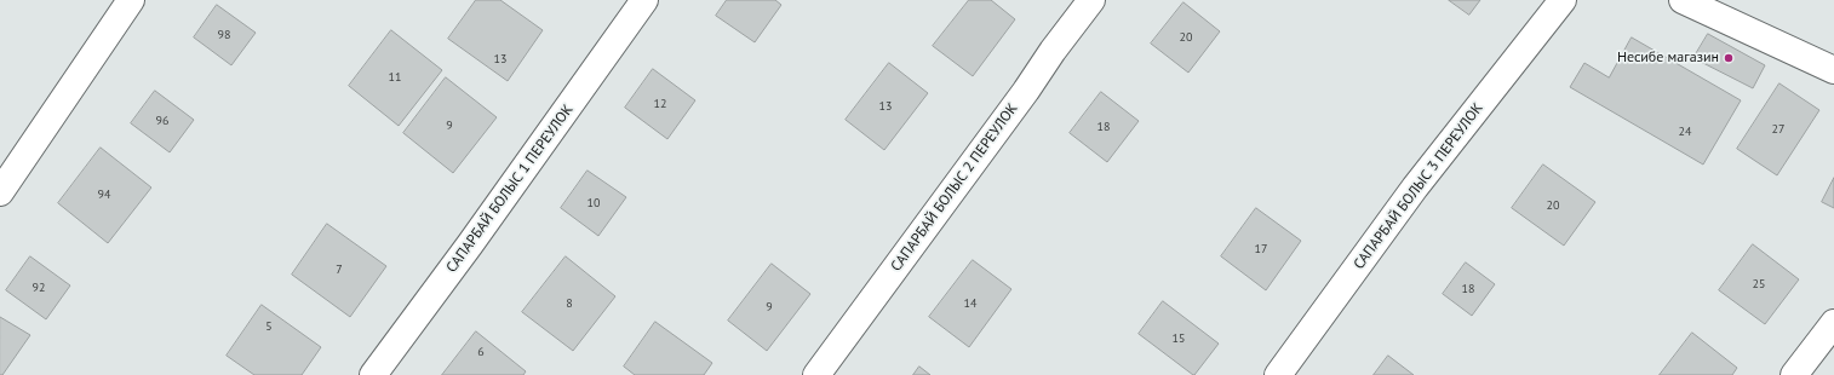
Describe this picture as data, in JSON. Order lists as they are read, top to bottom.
{
  "streets": {
    "street": ["САПАРБАЙ БОЛЫС 3 ПЕРЕУЛОК", "САПАРБАЙ БОЛЫС 2 ПЕРЕУЛОК", "САПАРБАЙ БОЛЫС 1 ПЕРЕУЛОК"]
  },
  "places": ["Несибе магазин"],
  "house_numbers": [
    "98",
    "20",
    "13",
    "11",
    "12",
    "13",
    "96",
    "9",
    "18",
    "27",
    "24",
    "94",
    "10",
    "20",
    "17",
    "7",
    "25",
    "92",
    "18",
    "8",
    "14",
    "9",
    "5",
    "15",
    "6"
  ]
}
